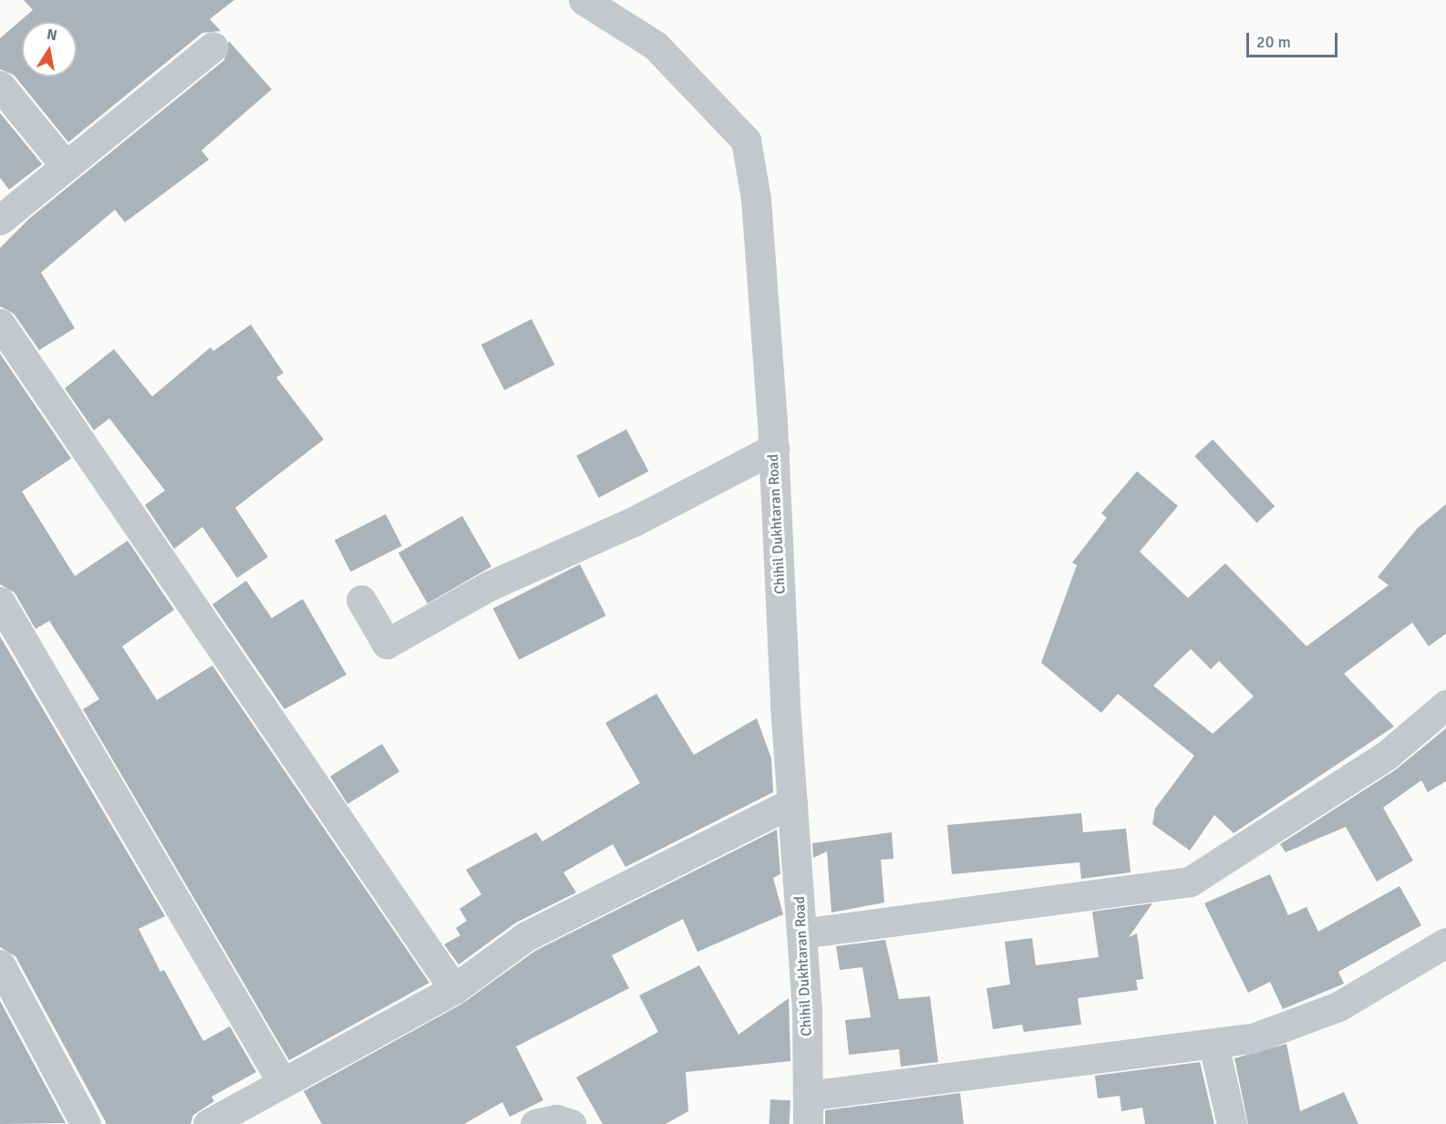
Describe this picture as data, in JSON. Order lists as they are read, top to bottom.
{
  "streets": {
    "street": ["Chihil Dukhtaran Road"]
  },
  "scale_bar": "20 m",
  "north": "top"
}
